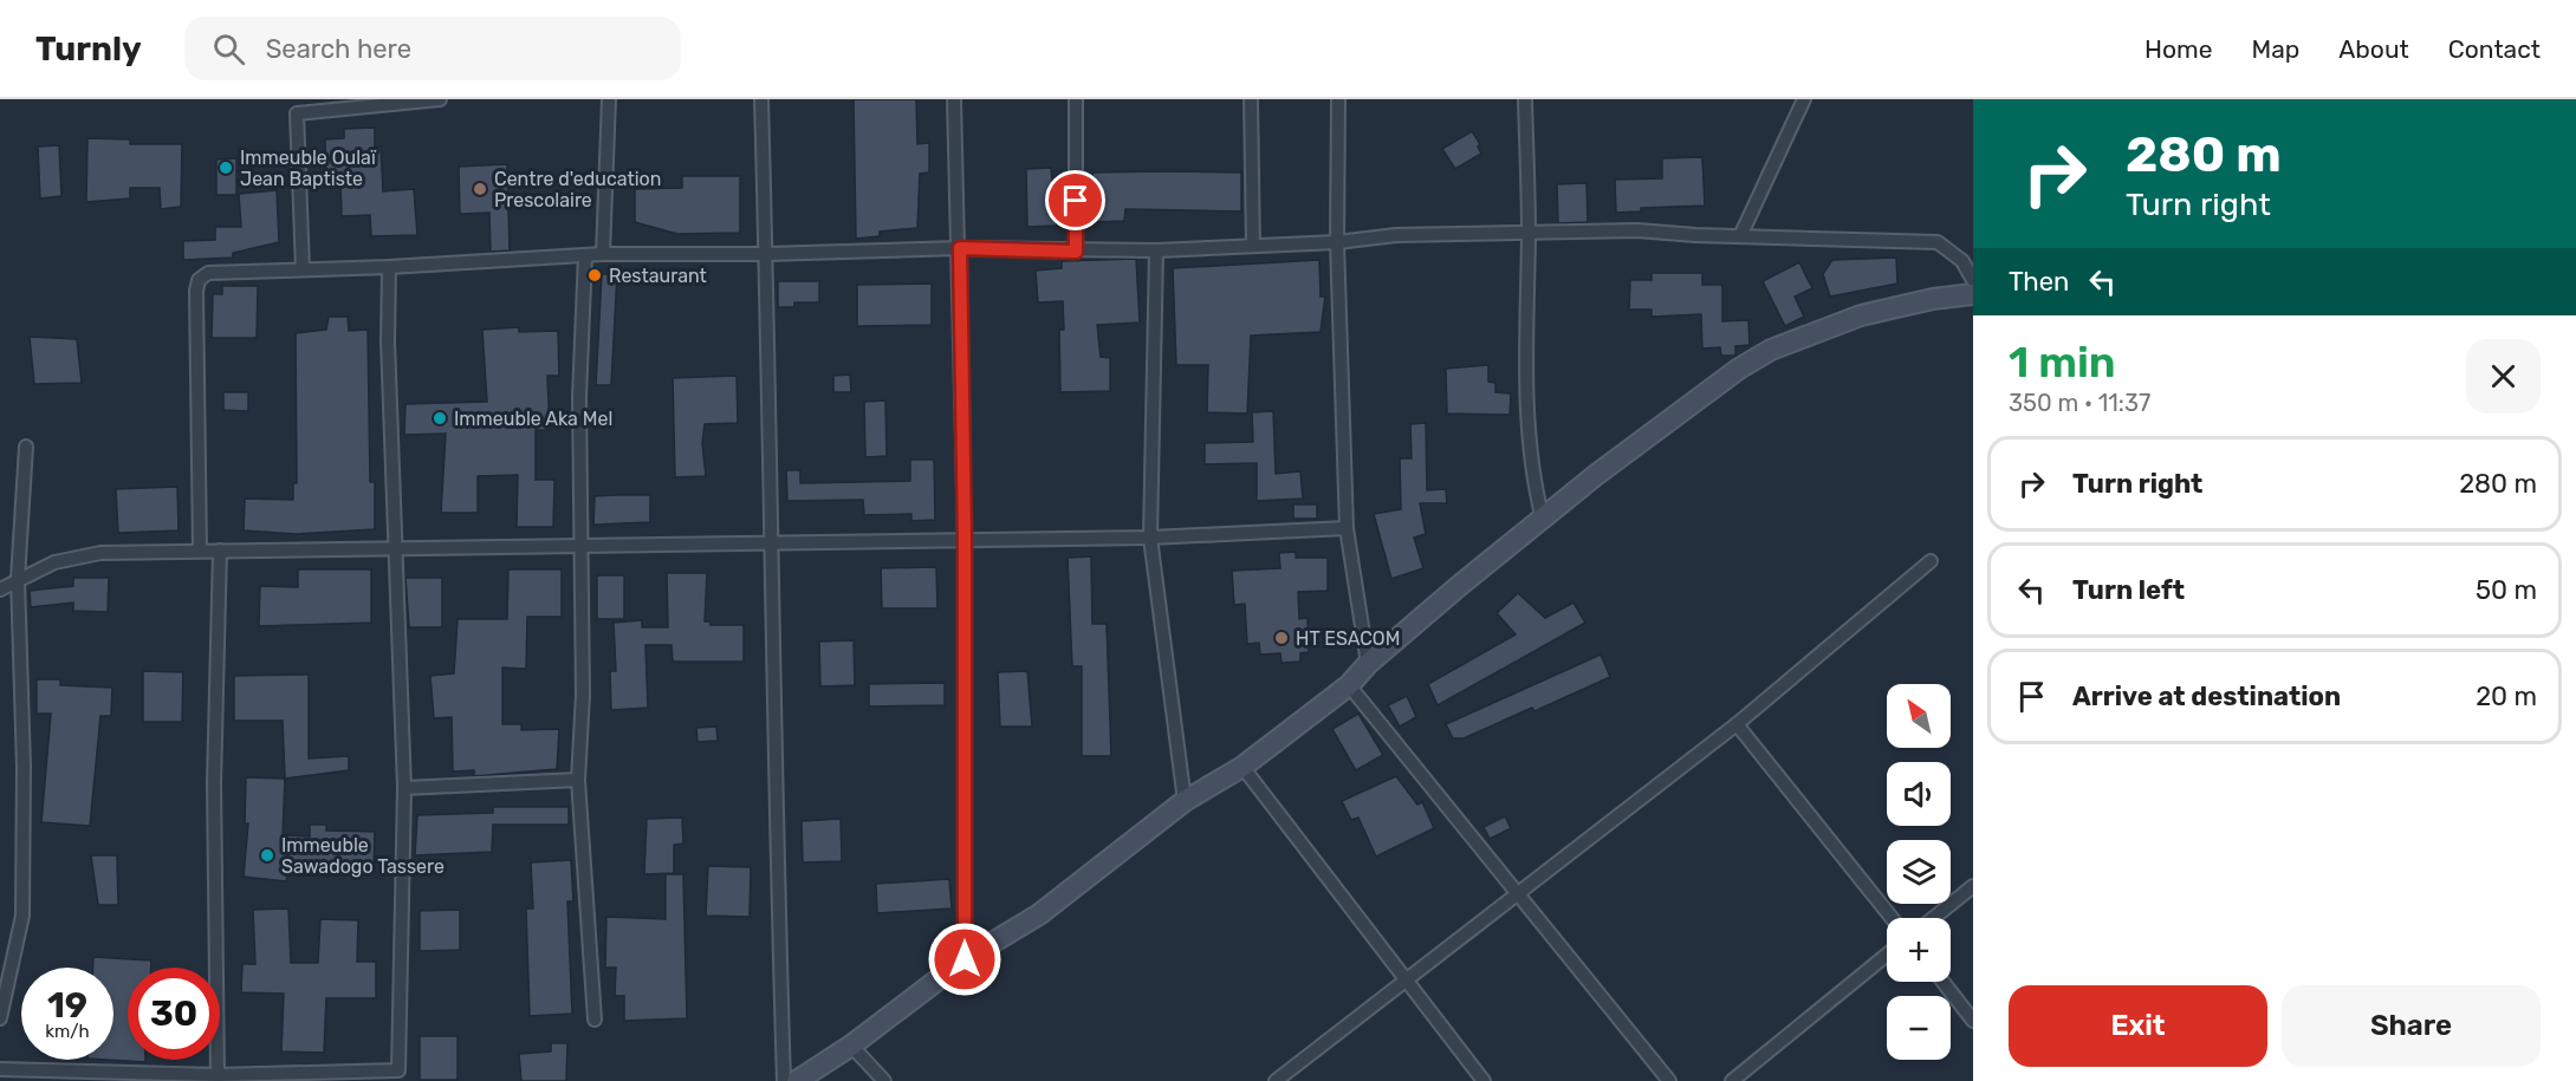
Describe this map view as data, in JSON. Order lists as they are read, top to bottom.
{
  "places": [
    "Immeuble Oulaï Jean Baptiste",
    "Centre d'education Prescolaire",
    "Restaurant",
    "Immeuble Aka Mel",
    "HT ESACOM",
    "Immeuble Sawadogo Tassere"
  ],
  "north": "top left",
  "page": {
    "header": "Turnly",
    "search": "Search here",
    "nav": [
      "Home",
      "Map",
      "About",
      "Contact"
    ],
    "turn": ["280 m", "Turn right"],
    "then": "Then",
    "heading": ["1 min", "350 m · 11:37"],
    "list": [
      {
        "name": "Turn right",
        "value": "280 m"
      },
      {
        "name": "Turn left",
        "value": "50 m"
      },
      {
        "name": "Arrive at destination",
        "value": "20 m"
      }
    ],
    "map_buttons": ["+", "−"],
    "speed": "19 km/h",
    "limit": "30",
    "buttons": ["Exit", "Share"]
  }
}
